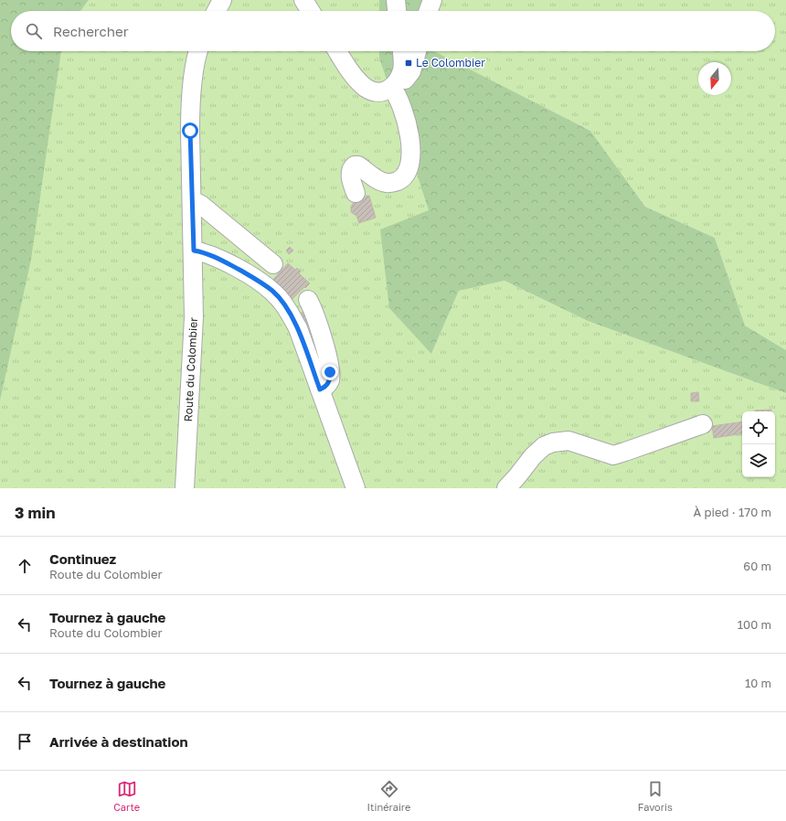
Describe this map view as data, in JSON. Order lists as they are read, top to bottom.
{
  "streets": {
    "street": ["Route du Colombier"]
  },
  "places": {
    "transit": ["Le Colombier"]
  },
  "north": "bottom",
  "page": {
    "search": "Rechercher",
    "heading": ["3 min", "À pied · 170 m"],
    "list": [
      ["Continuez", "Route du Colombier", "60 m"],
      ["Tournez à gauche", "Route du Colombier", "100 m"],
      ["Tournez à gauche", "10 m"],
      "Arrivée à destination"
    ],
    "nav": ["Carte", "Itinéraire", "Favoris"]
  }
}
